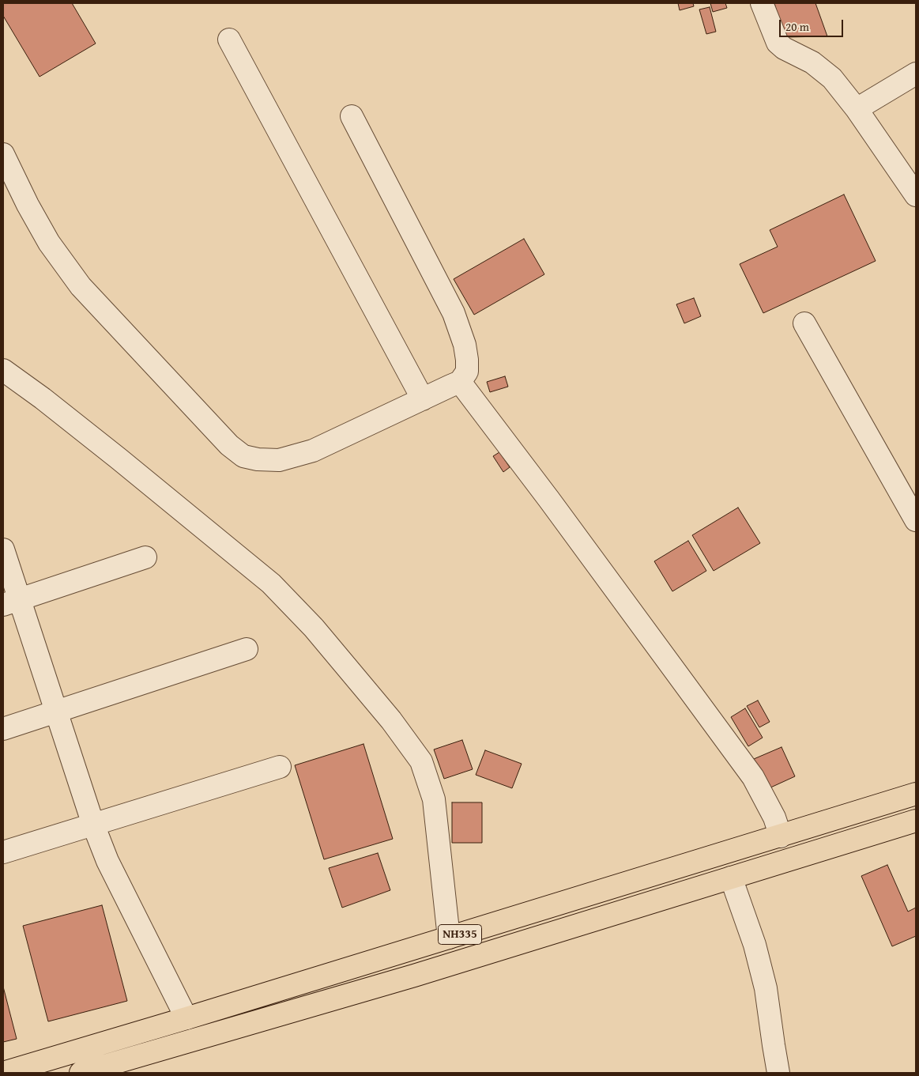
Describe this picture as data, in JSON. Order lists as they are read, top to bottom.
{
  "streets": {
    "highway": ["NH335"]
  },
  "scale_bar": "20 m"
}
